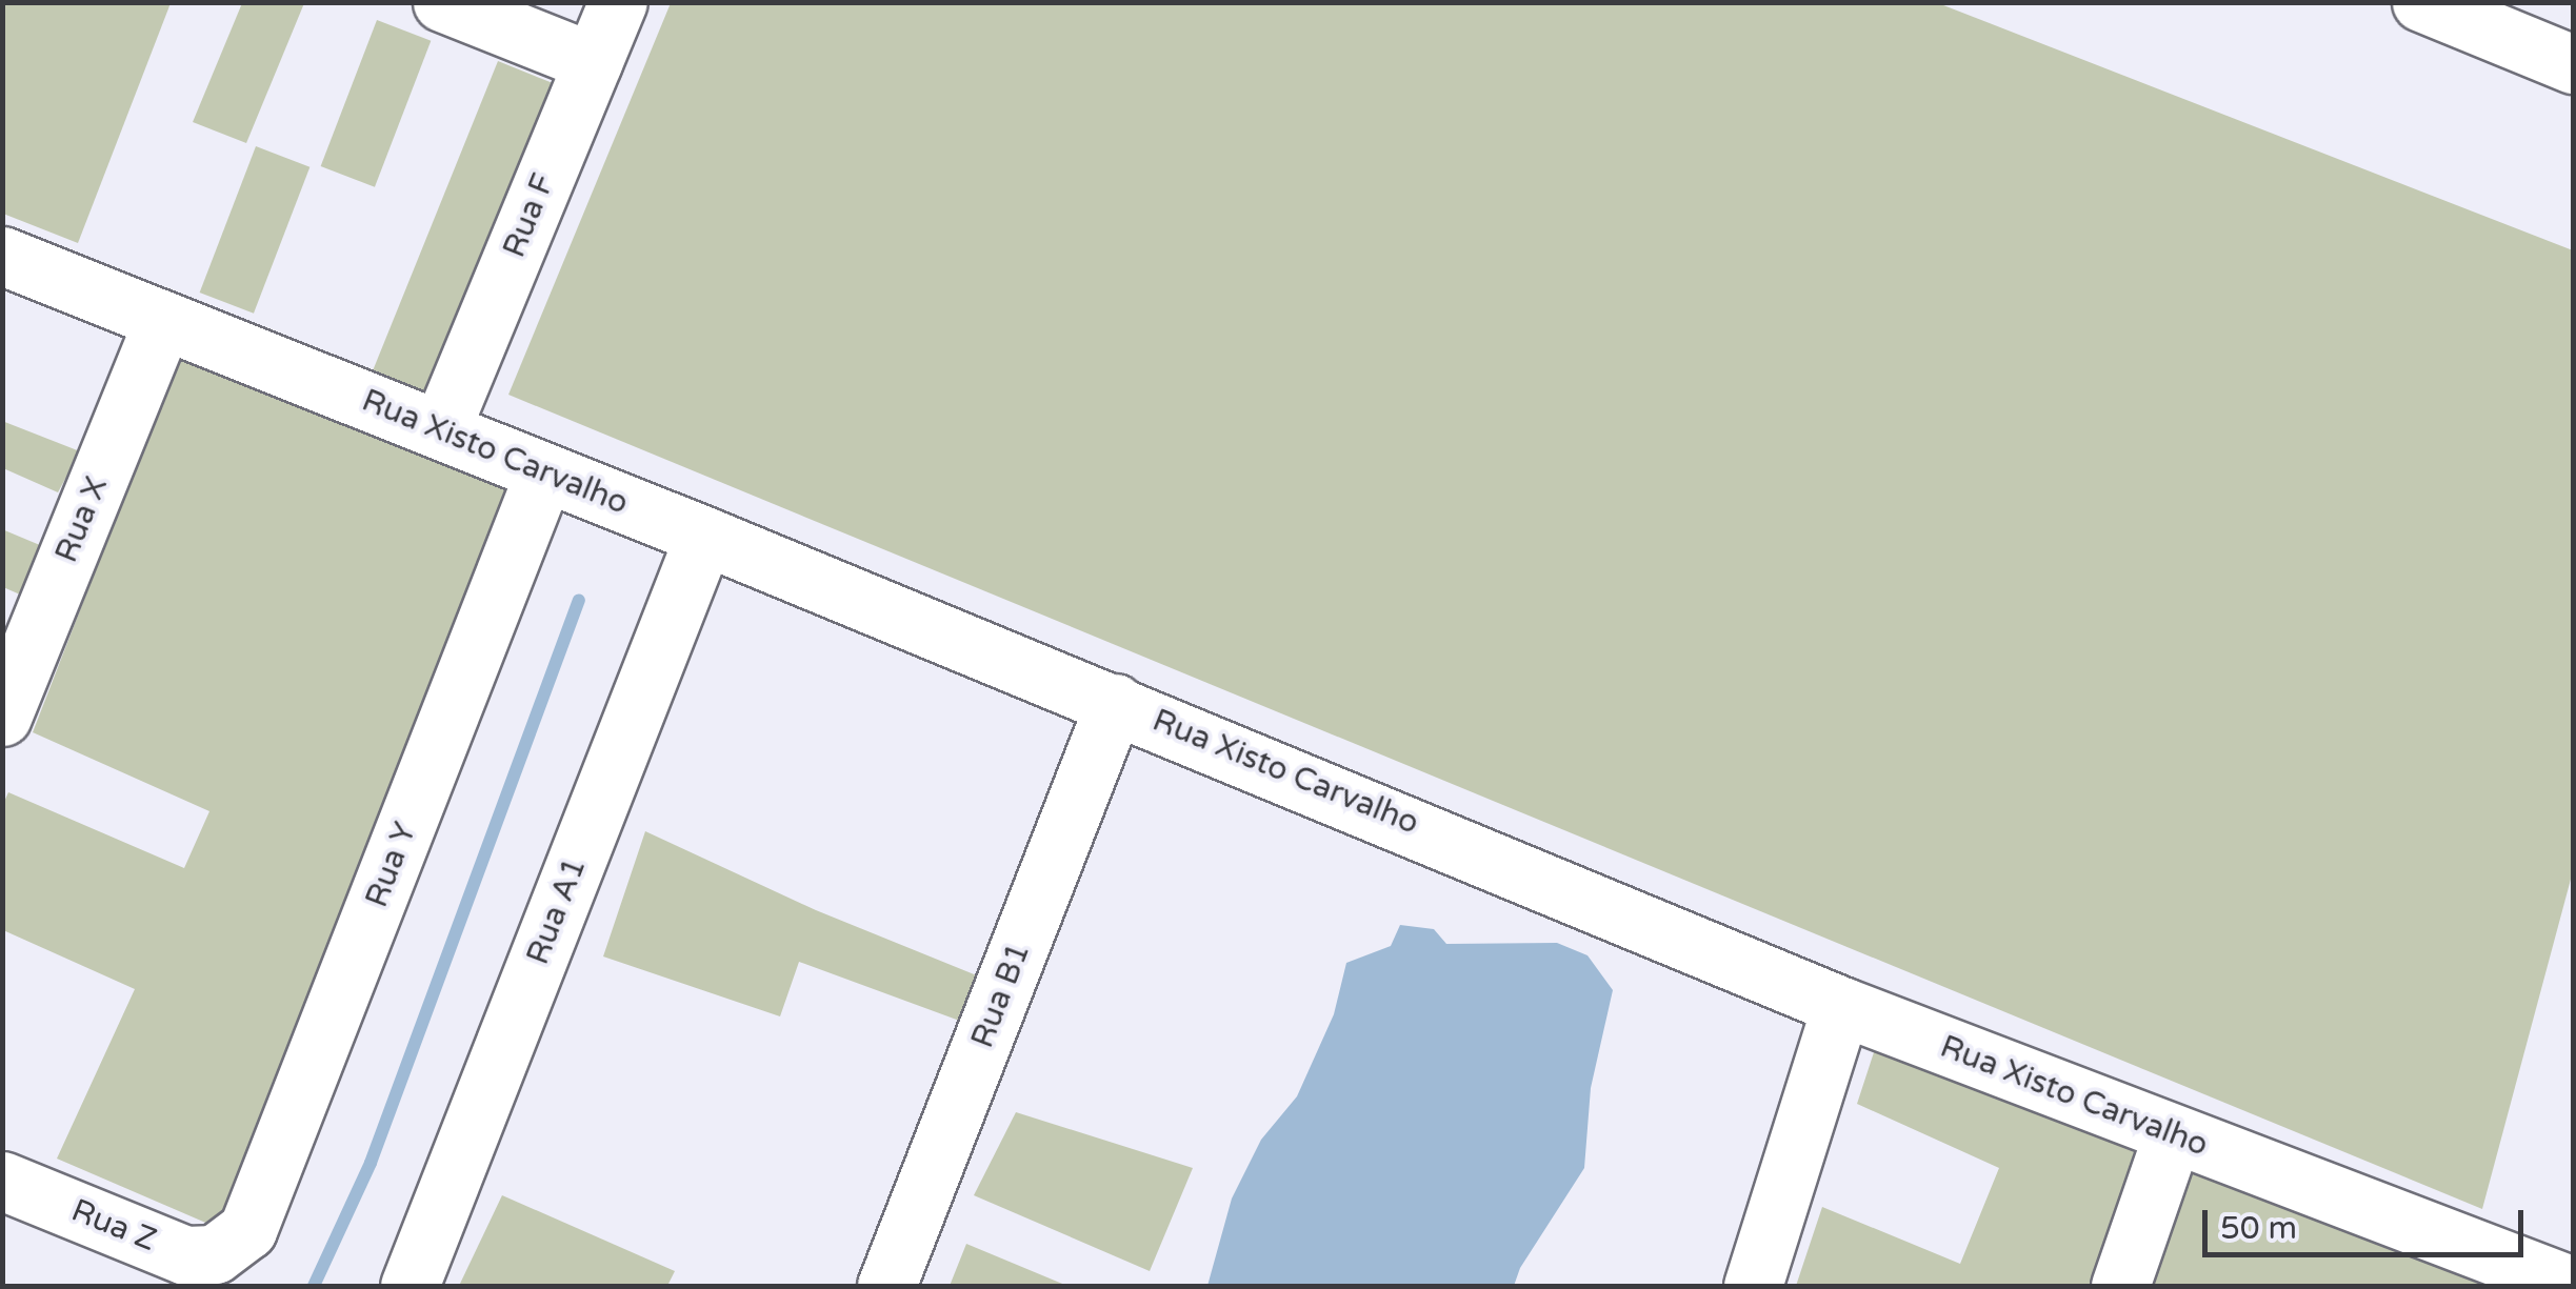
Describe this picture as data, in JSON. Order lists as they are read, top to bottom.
{
  "streets": {
    "street": [
      "Rua F",
      "Rua Xisto Carvalho",
      "Rua X",
      "Rua Y",
      "Rua A1",
      "Rua B1",
      "Rua Z"
    ]
  },
  "crossings": [
    ["Rua F", "Rua Xisto Carvalho"],
    ["Rua Xisto Carvalho", "Rua X"],
    ["Rua Xisto Carvalho", "Rua Y"],
    ["Rua Xisto Carvalho", "Rua A1"],
    ["Rua Xisto Carvalho", "Rua B1"],
    ["Rua Y", "Rua Z"]
  ],
  "scale_bar": "50 m"
}
